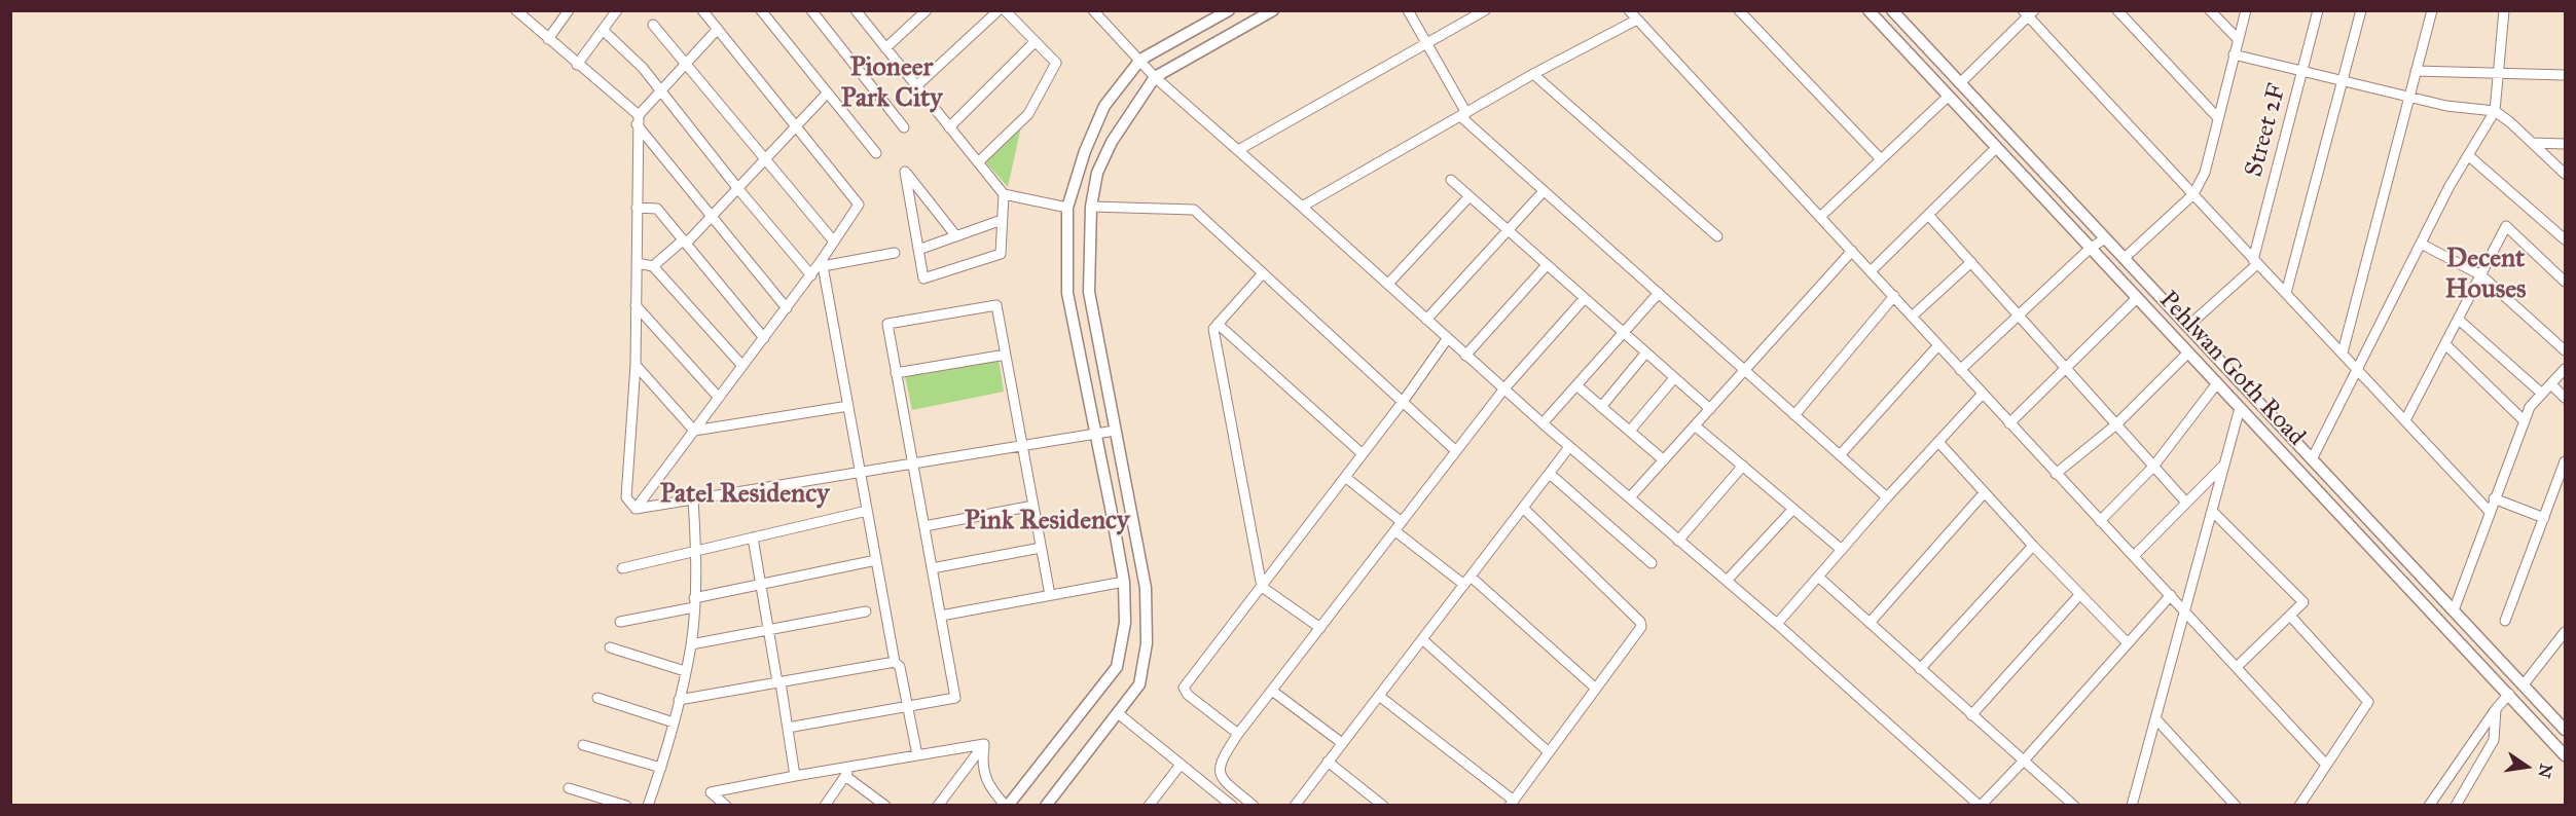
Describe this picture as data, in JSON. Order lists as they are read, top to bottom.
{
  "streets": {
    "main road": ["Pehlwan Goth Road"],
    "street": ["Street 2F"]
  },
  "districts": [
    "Pioneer Park City",
    "Decent Houses",
    "Patel Residency",
    "Pink Residency"
  ],
  "north": "right"
}
